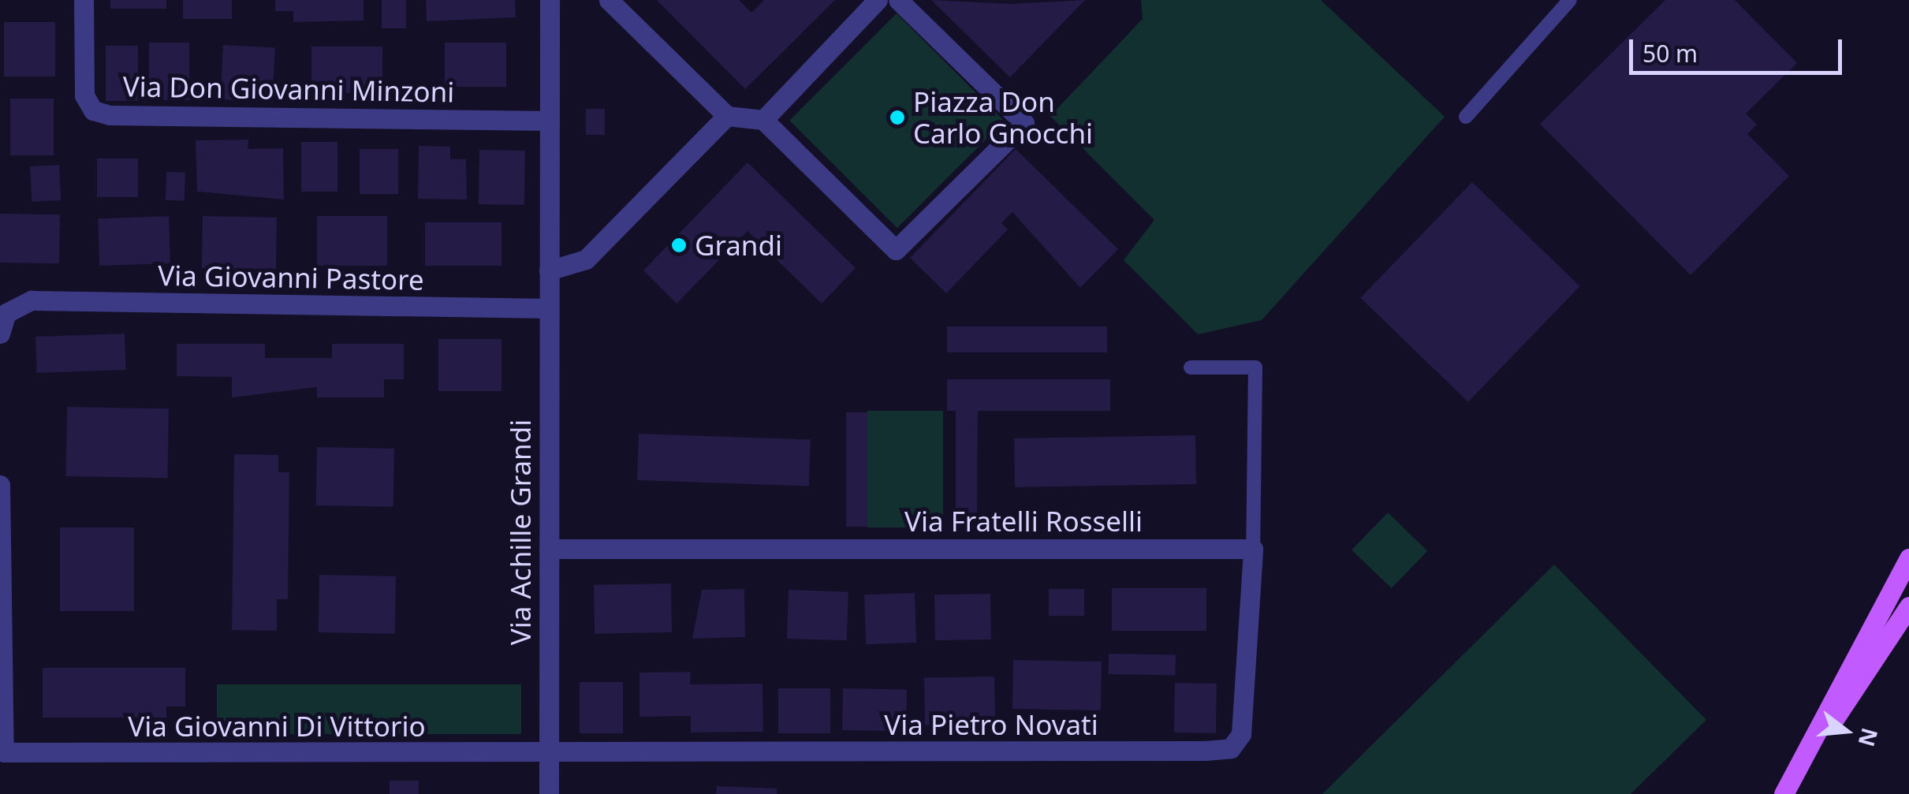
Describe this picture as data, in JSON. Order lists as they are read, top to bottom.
{
  "streets": {
    "street": [
      "Via Don Giovanni Minzoni",
      "Via Giovanni Pastore",
      "Via Fratelli Rosselli",
      "Via Achille Grandi",
      "Via Pietro Novati",
      "Via Giovanni Di Vittorio"
    ]
  },
  "crossings": [
    ["Via Don Giovanni Minzoni", "Via Achille Grandi"],
    ["Via Giovanni Pastore", "Via Achille Grandi"],
    ["Via Fratelli Rosselli", "Via Achille Grandi"],
    ["Via Fratelli Rosselli", "Via Pietro Novati"],
    ["Via Achille Grandi", "Via Pietro Novati"],
    ["Via Achille Grandi", "Via Giovanni Di Vittorio"],
    ["Via Pietro Novati", "Via Giovanni Di Vittorio"]
  ],
  "places": ["Piazza Don Carlo Gnocchi", "Grandi"],
  "scale_bar": "50 m",
  "north": "right"
}
